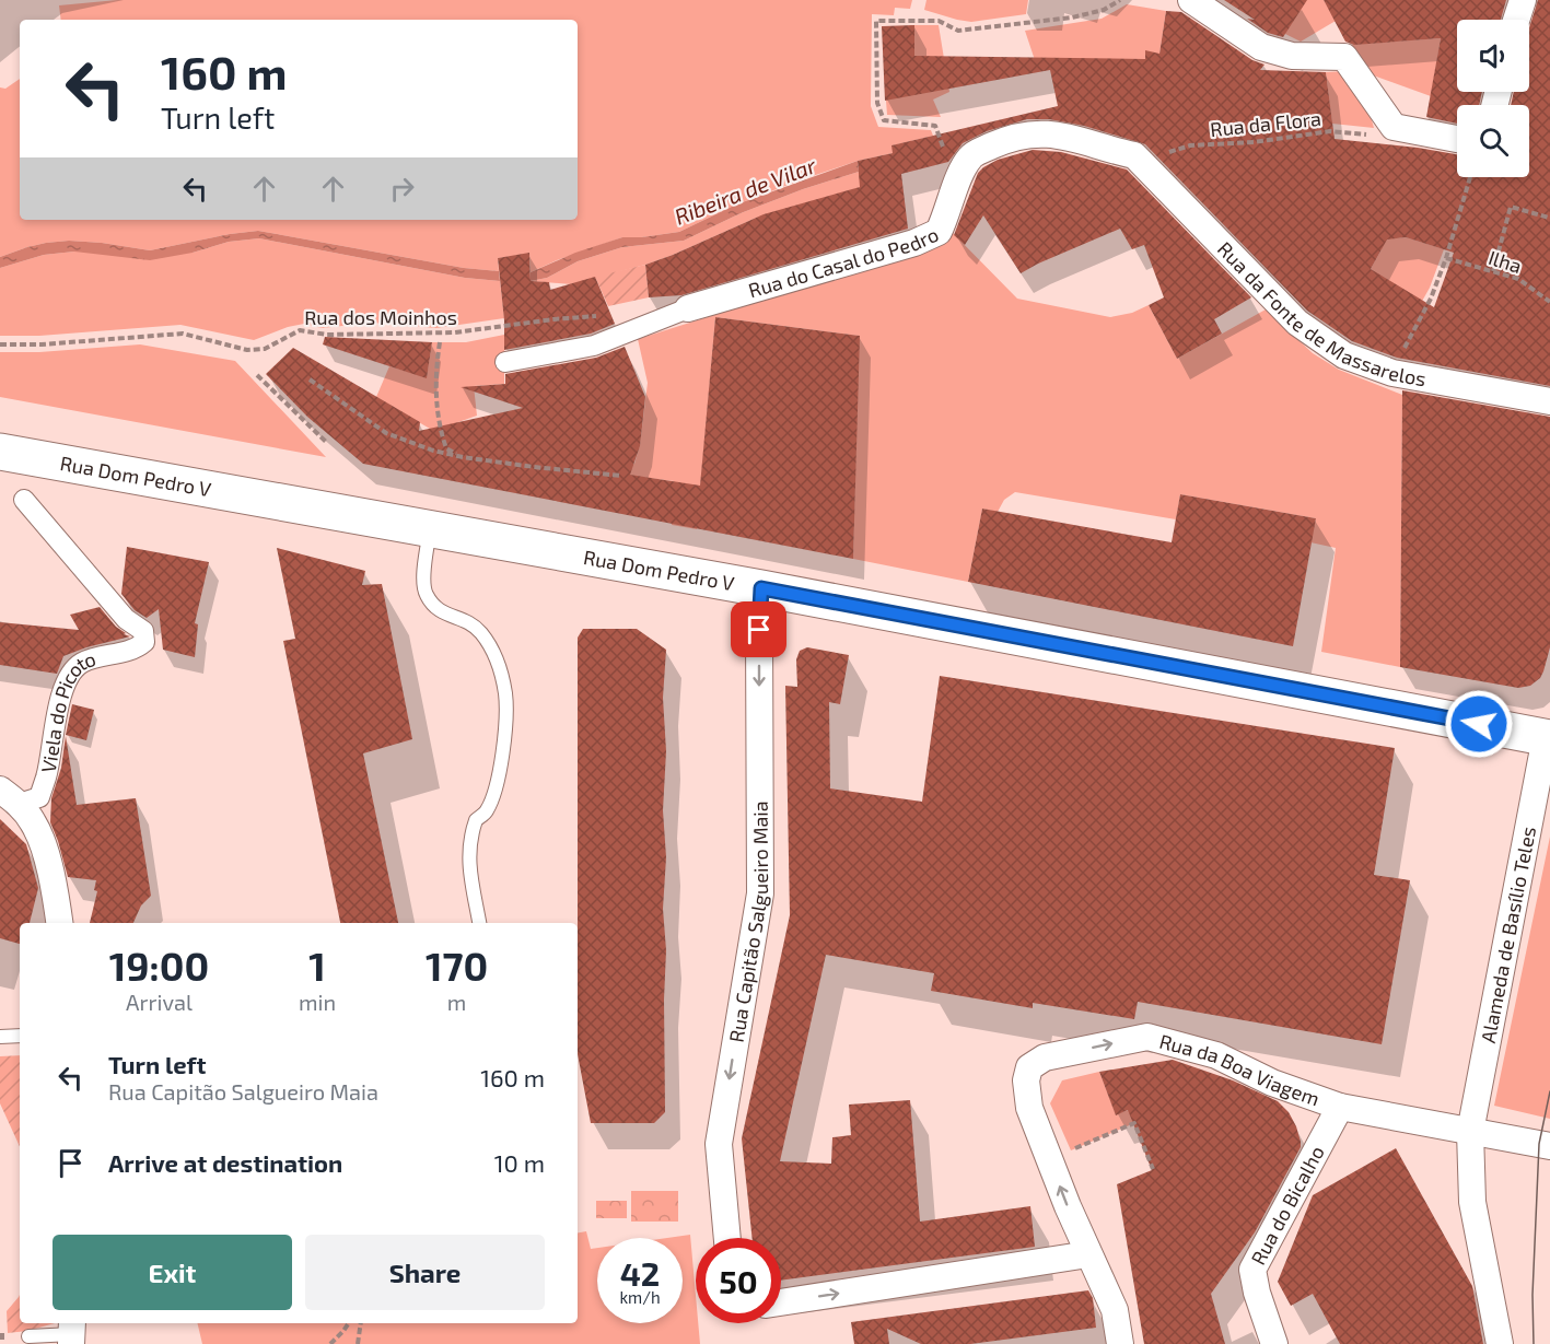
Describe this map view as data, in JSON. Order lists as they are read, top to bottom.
{
  "streets": {
    "main road": ["Rua Dom Pedro V"],
    "street": [
      "Rua do Casal do Pedro",
      "Rua da Fonte de Massarelos",
      "Viela do Picoto",
      "Rua Capitão Salgueiro Maia",
      "Alameda de Basílio Teles",
      "Rua da Boa Viagem",
      "Rua do Bicalho"
    ],
    "path": ["Rua da Flora", "Ilha", "Rua dos Moinhos"]
  },
  "crossings": [
    ["Rua da Flora", "Rua do Casal do Pedro"],
    ["Rua da Flora", "Rua da Fonte de Massarelos"],
    ["Rua do Casal do Pedro", "Rua da Fonte de Massarelos"],
    ["Rua Dom Pedro V", "Rua Capitão Salgueiro Maia"],
    ["Rua Dom Pedro V", "Alameda de Basílio Teles"],
    ["Alameda de Basílio Teles", "Rua da Boa Viagem"],
    ["Rua da Boa Viagem", "Rua do Bicalho"]
  ],
  "one_way": ["Rua Capitão Salgueiro Maia"],
  "water": ["Ribeira de Vilar"],
  "page": {
    "turn": ["160 m", "Turn left"],
    "eta": [
      "19:00",
      "Arrival",
      "1",
      "min",
      "170",
      "m"
    ],
    "list": [
      {
        "name": "Turn left",
        "note": "Rua Capitão Salgueiro Maia",
        "value": "160 m"
      },
      {
        "name": "Arrive at destination",
        "value": "10 m"
      }
    ],
    "buttons": ["Exit", "Share"],
    "speed": "42 km/h",
    "limit": "50"
  }
}
